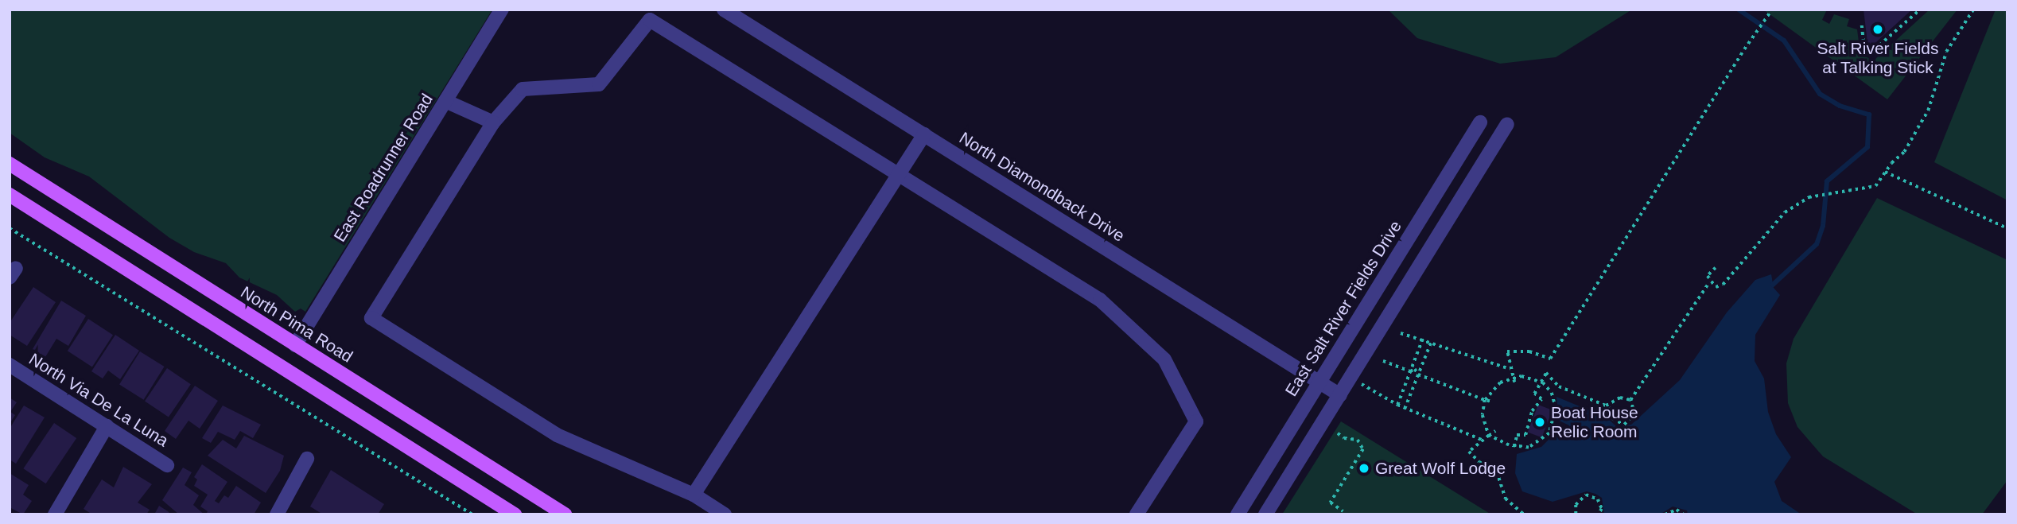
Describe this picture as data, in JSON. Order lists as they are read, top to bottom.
{
  "streets": {
    "main road": ["North Pima Road"],
    "street": [
      "East Roadrunner Road",
      "North Diamondback Drive",
      "East Salt River Fields Drive",
      "North Via De La Luna"
    ]
  },
  "crossings": [
    ["East Roadrunner Road", "North Pima Road"],
    ["North Diamondback Drive", "East Salt River Fields Drive"]
  ],
  "places": ["Salt River Fields at Talking Stick", "Boat House Relic Room", "Great Wolf Lodge"]
}
